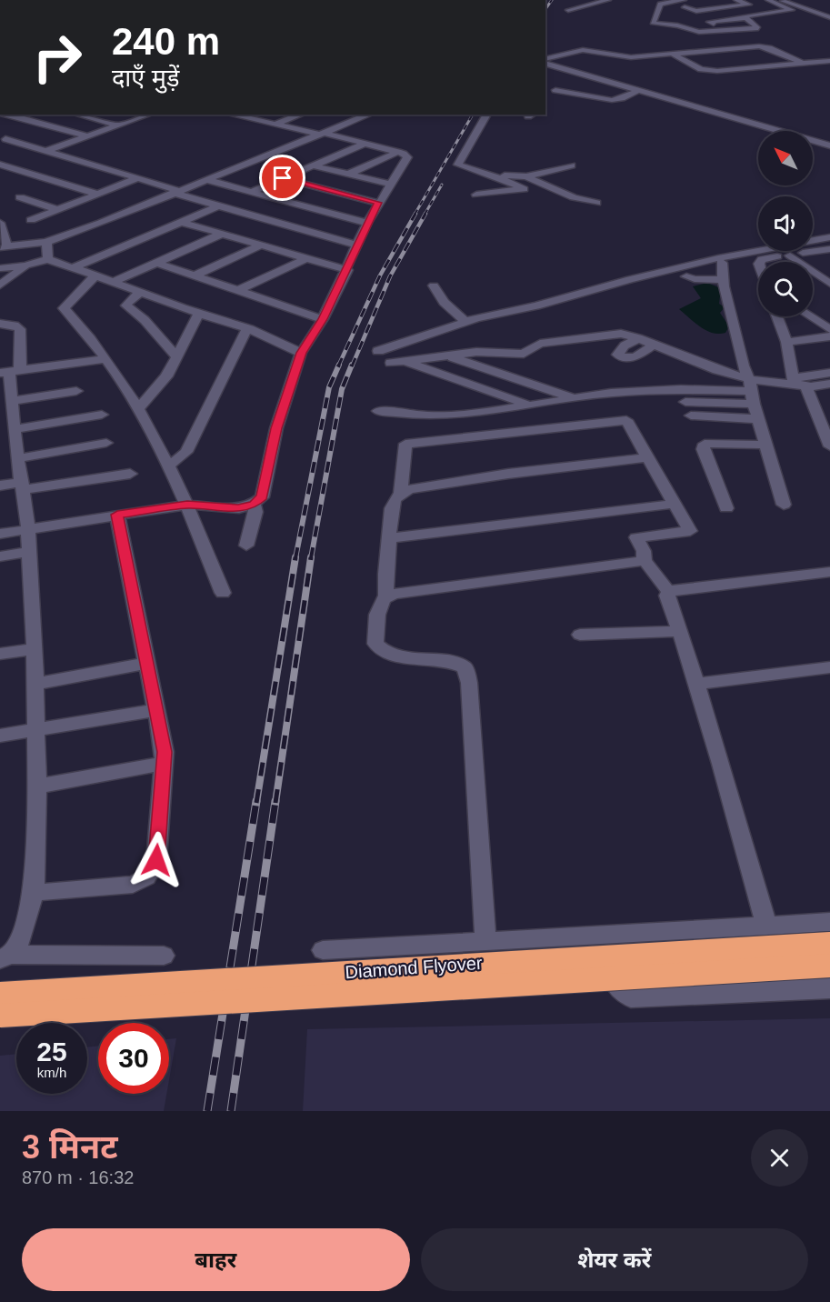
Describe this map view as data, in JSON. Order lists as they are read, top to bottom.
{
  "streets": {
    "highway": ["Diamond Flyover"]
  },
  "north": "top left",
  "page": {
    "turn": ["240 m", "दाएँ मुड़ें"],
    "speed": "25 km/h",
    "limit": "30",
    "heading": ["3 मिनट", "870 m · 16:32"],
    "buttons": ["बाहर", "शेयर करें"]
  }
}
